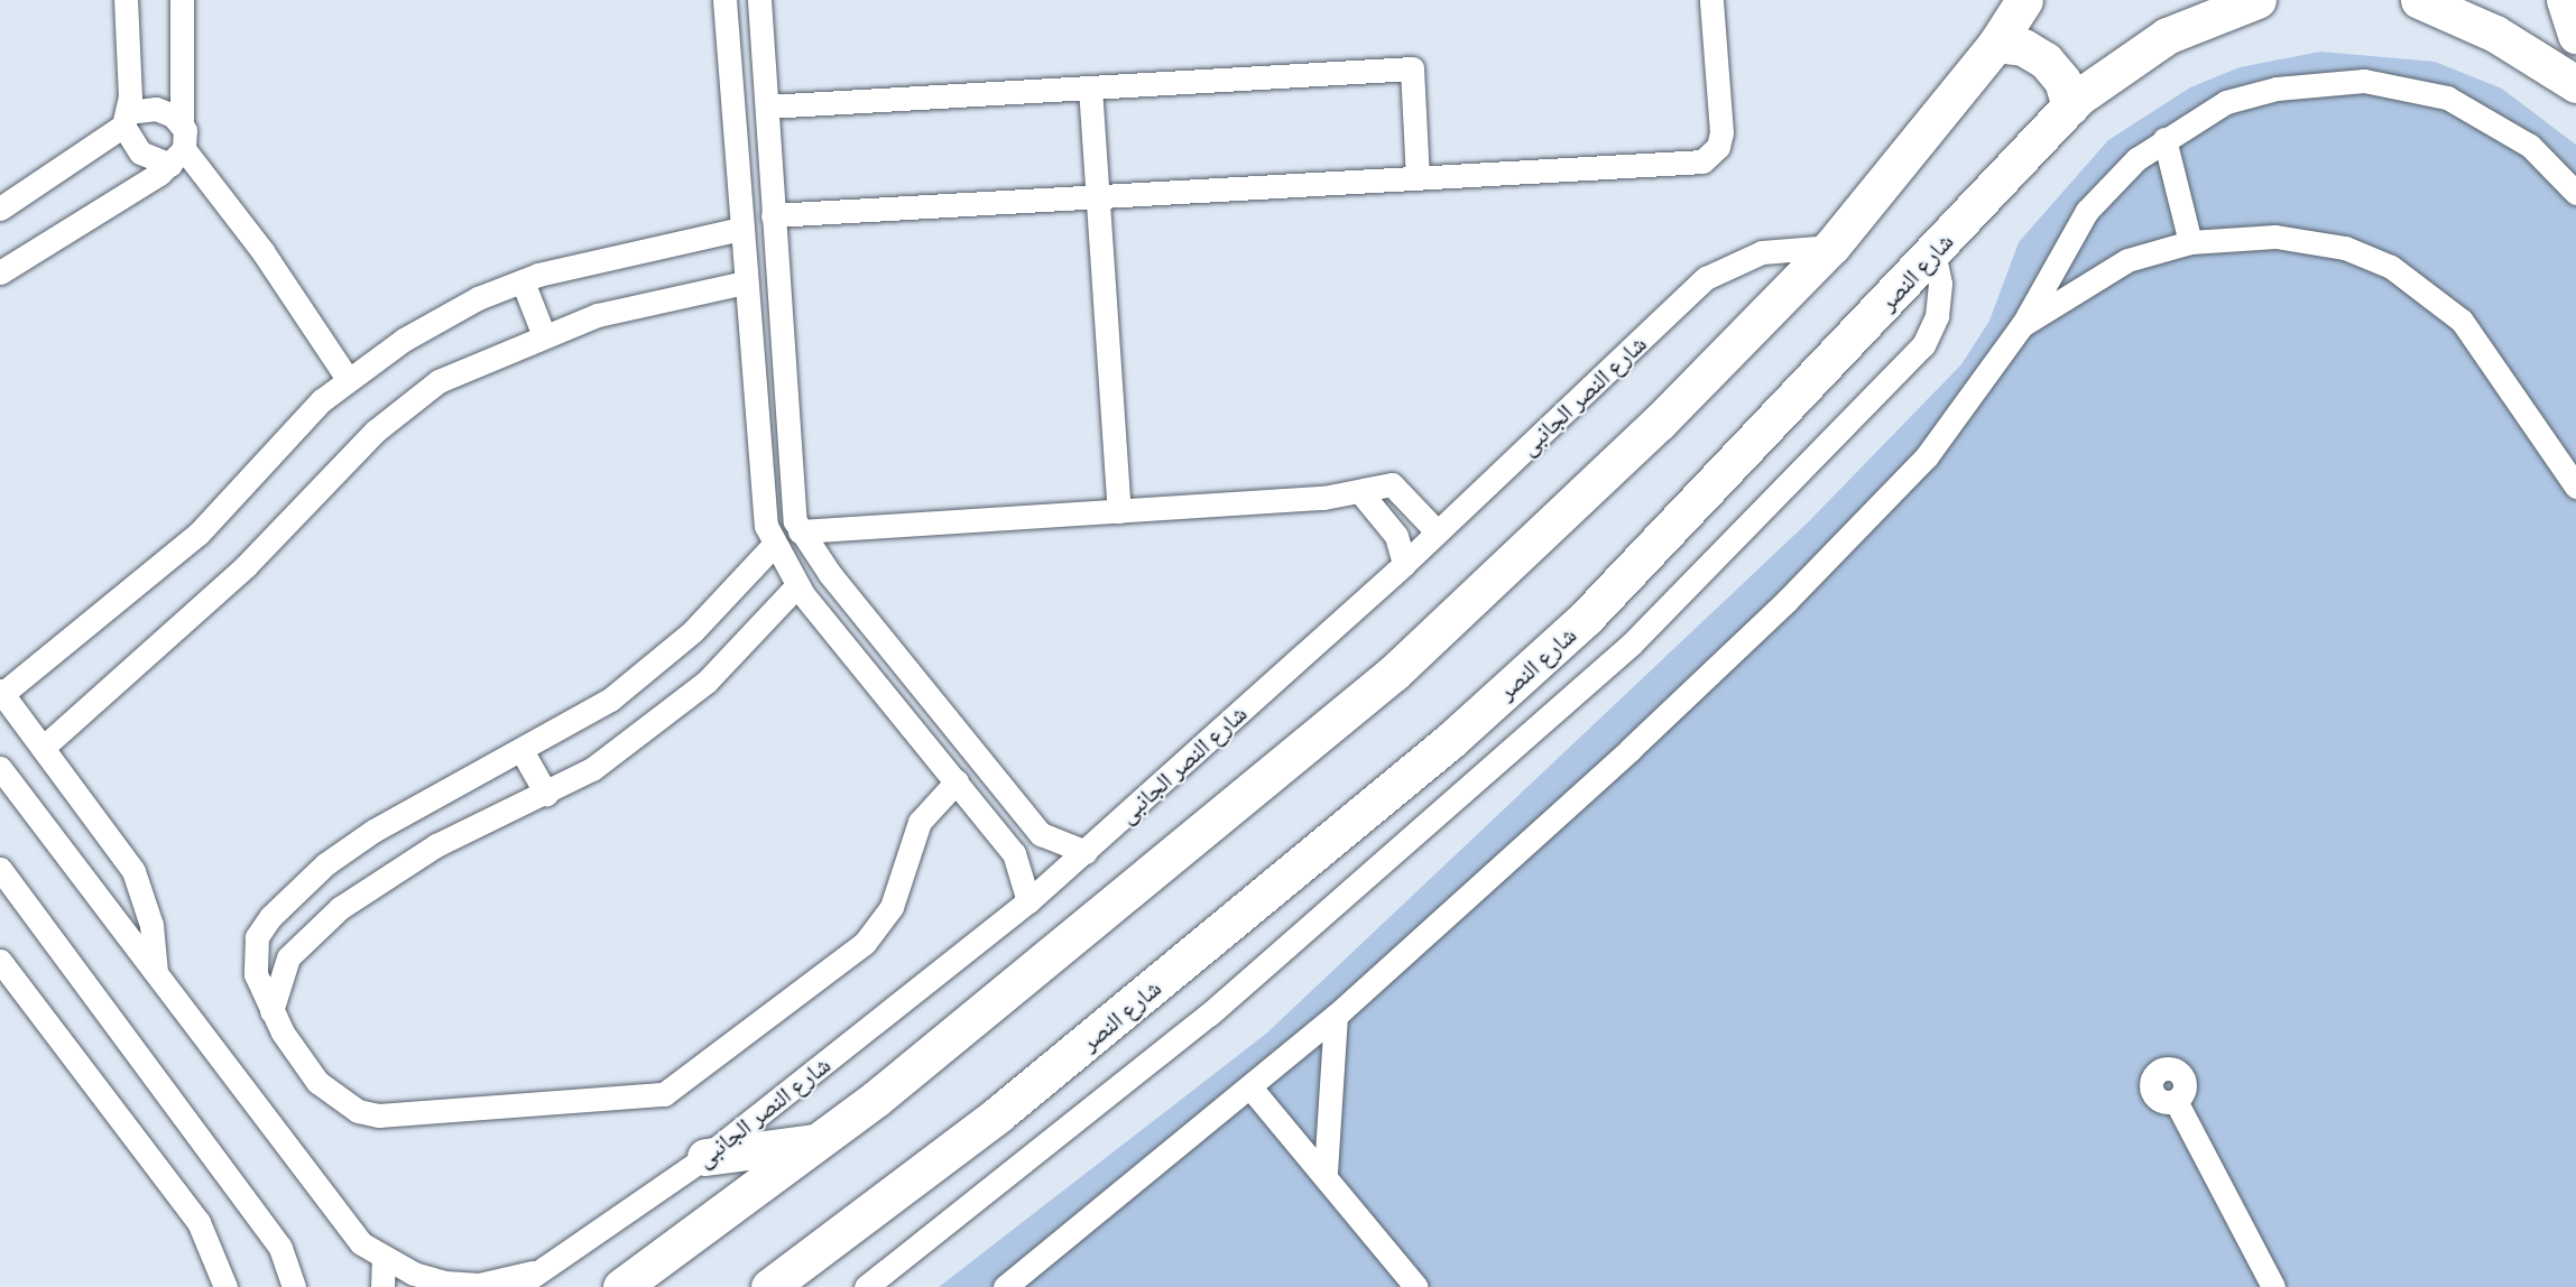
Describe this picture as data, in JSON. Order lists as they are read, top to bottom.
{
  "streets": {
    "main road": ["شارع النصر"],
    "street": ["شارع النصر الجانبى"]
  }
}
